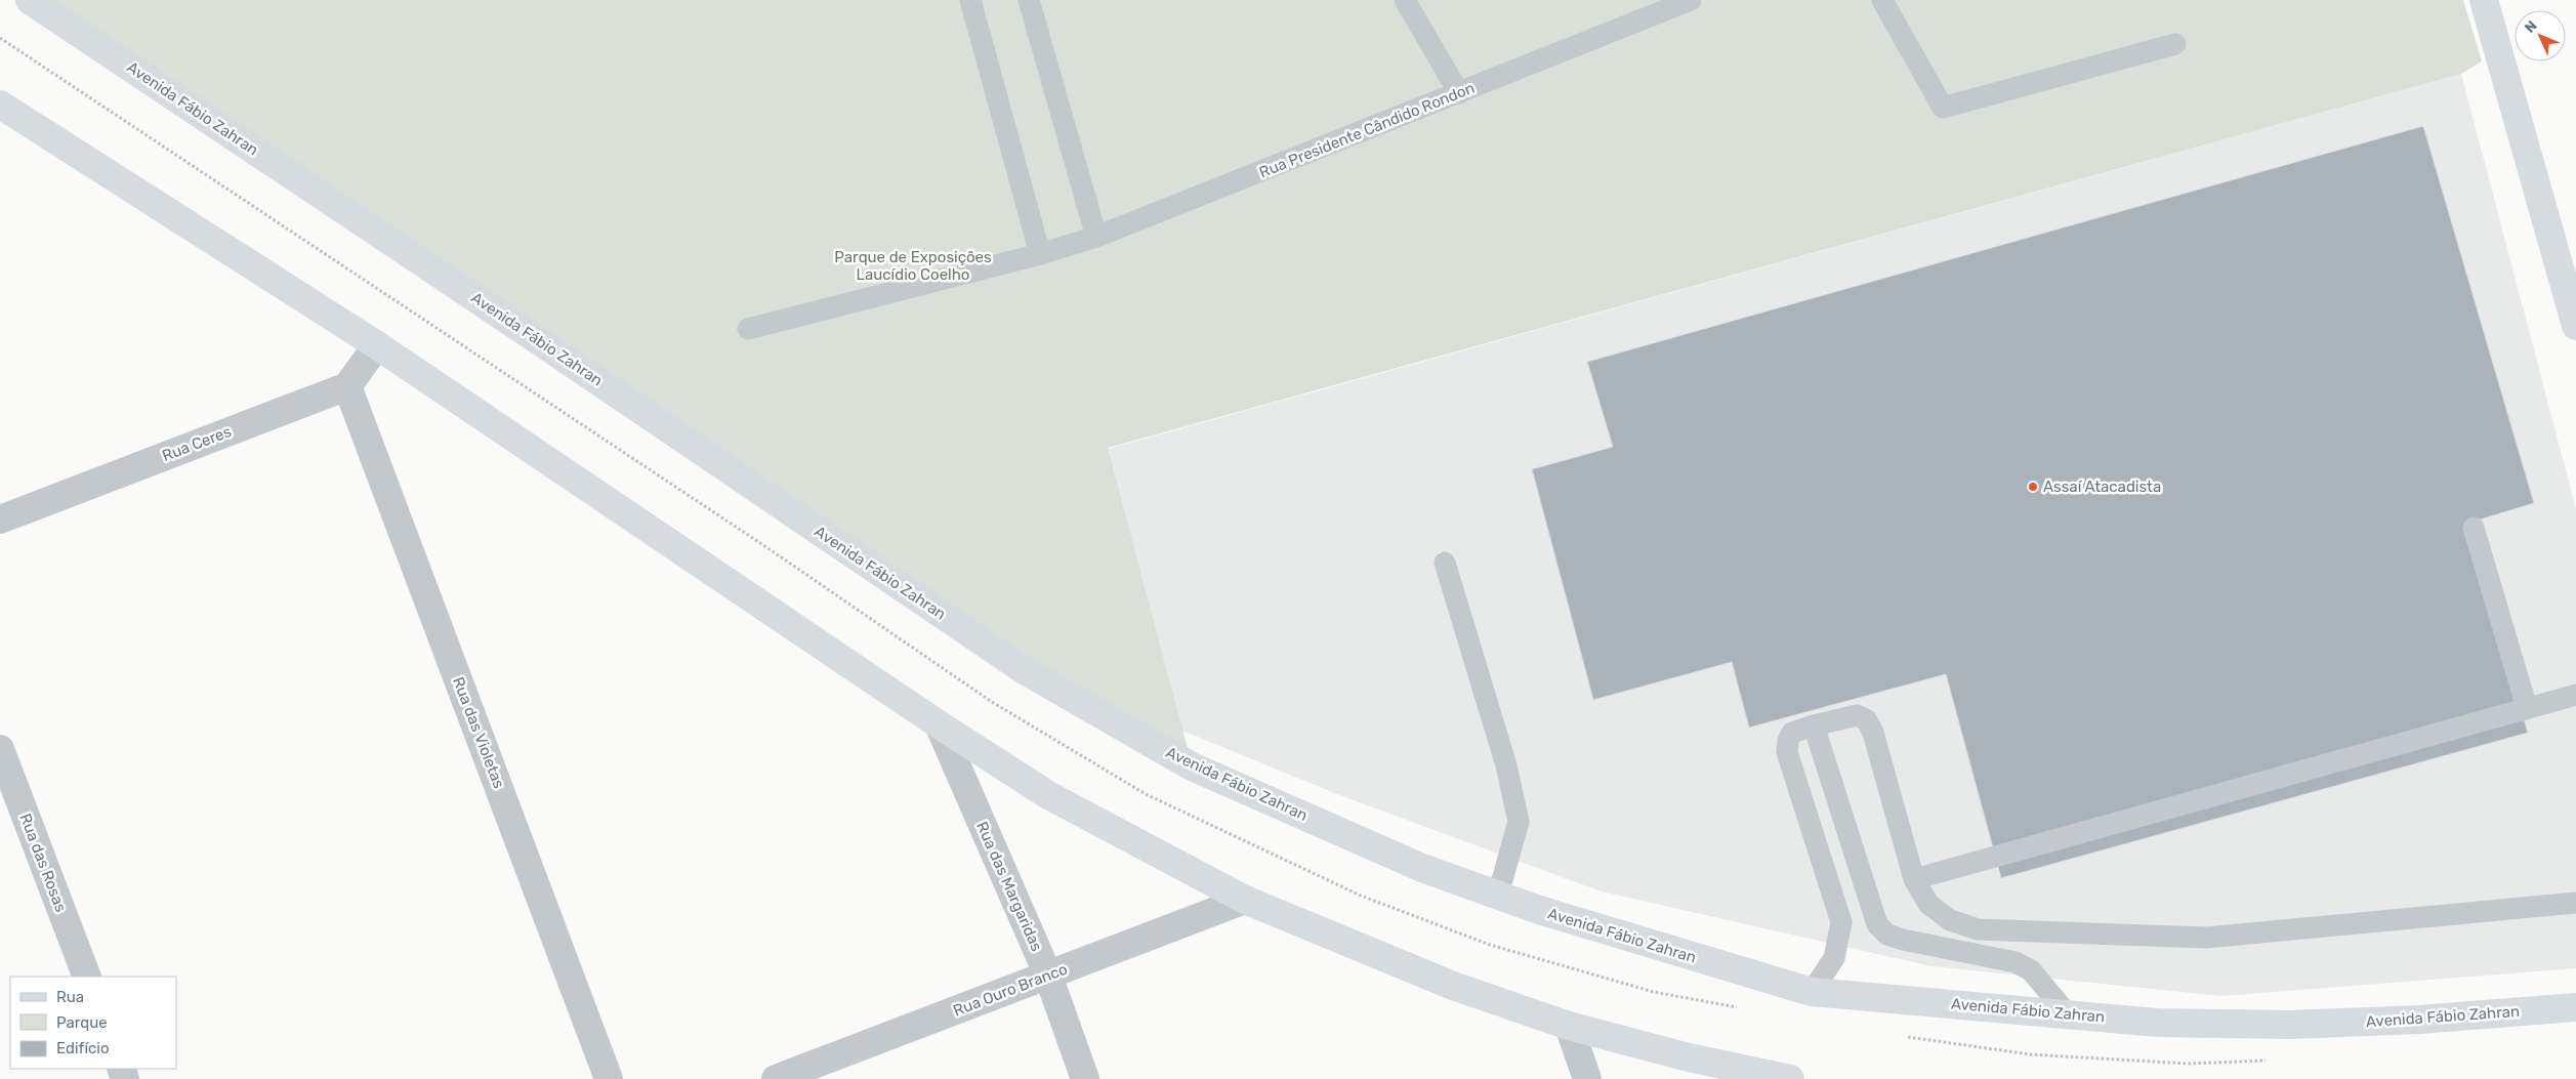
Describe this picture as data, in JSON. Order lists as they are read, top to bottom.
{
  "streets": {
    "main road": ["Avenida Fábio Zahran"],
    "street": [
      "Rua Ceres",
      "Rua das Violetas",
      "Rua das Rosas",
      "Rua das Margaridas",
      "Rua Ouro Branco"
    ],
    "lane": ["Rua Presidente Cândido Rondon"]
  },
  "crossings": [
    ["Rua Ceres", "Rua das Violetas"],
    ["Rua das Margaridas", "Rua Ouro Branco"]
  ],
  "parks": ["Parque de Exposições Laucídio Coelho"],
  "places": ["Assaí Atacadista"],
  "legend": ["Rua", "Parque", "Edifício"],
  "north": "top left"
}
